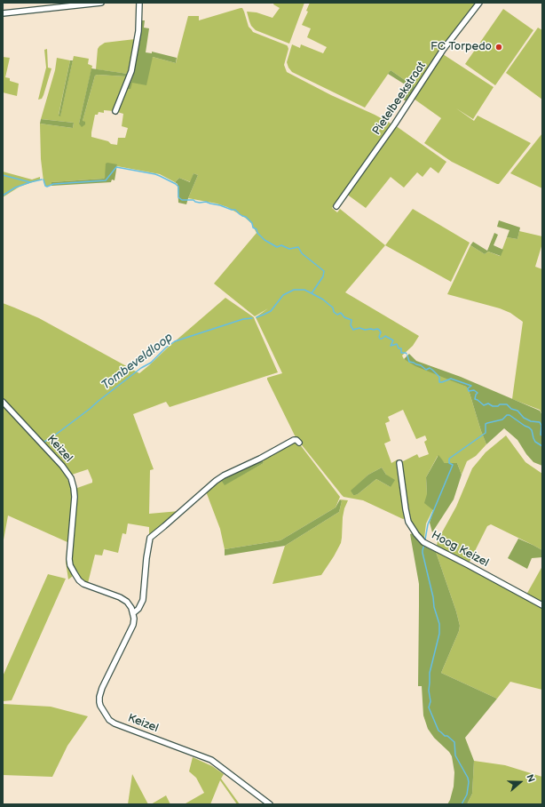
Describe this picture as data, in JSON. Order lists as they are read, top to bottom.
{
  "streets": {
    "street": ["Pietelbeekstraat", "Keizel", "Hoog Keizel"]
  },
  "water": ["Tombeveldloop"],
  "places": ["FC Torpedo"],
  "north": "right"
}
